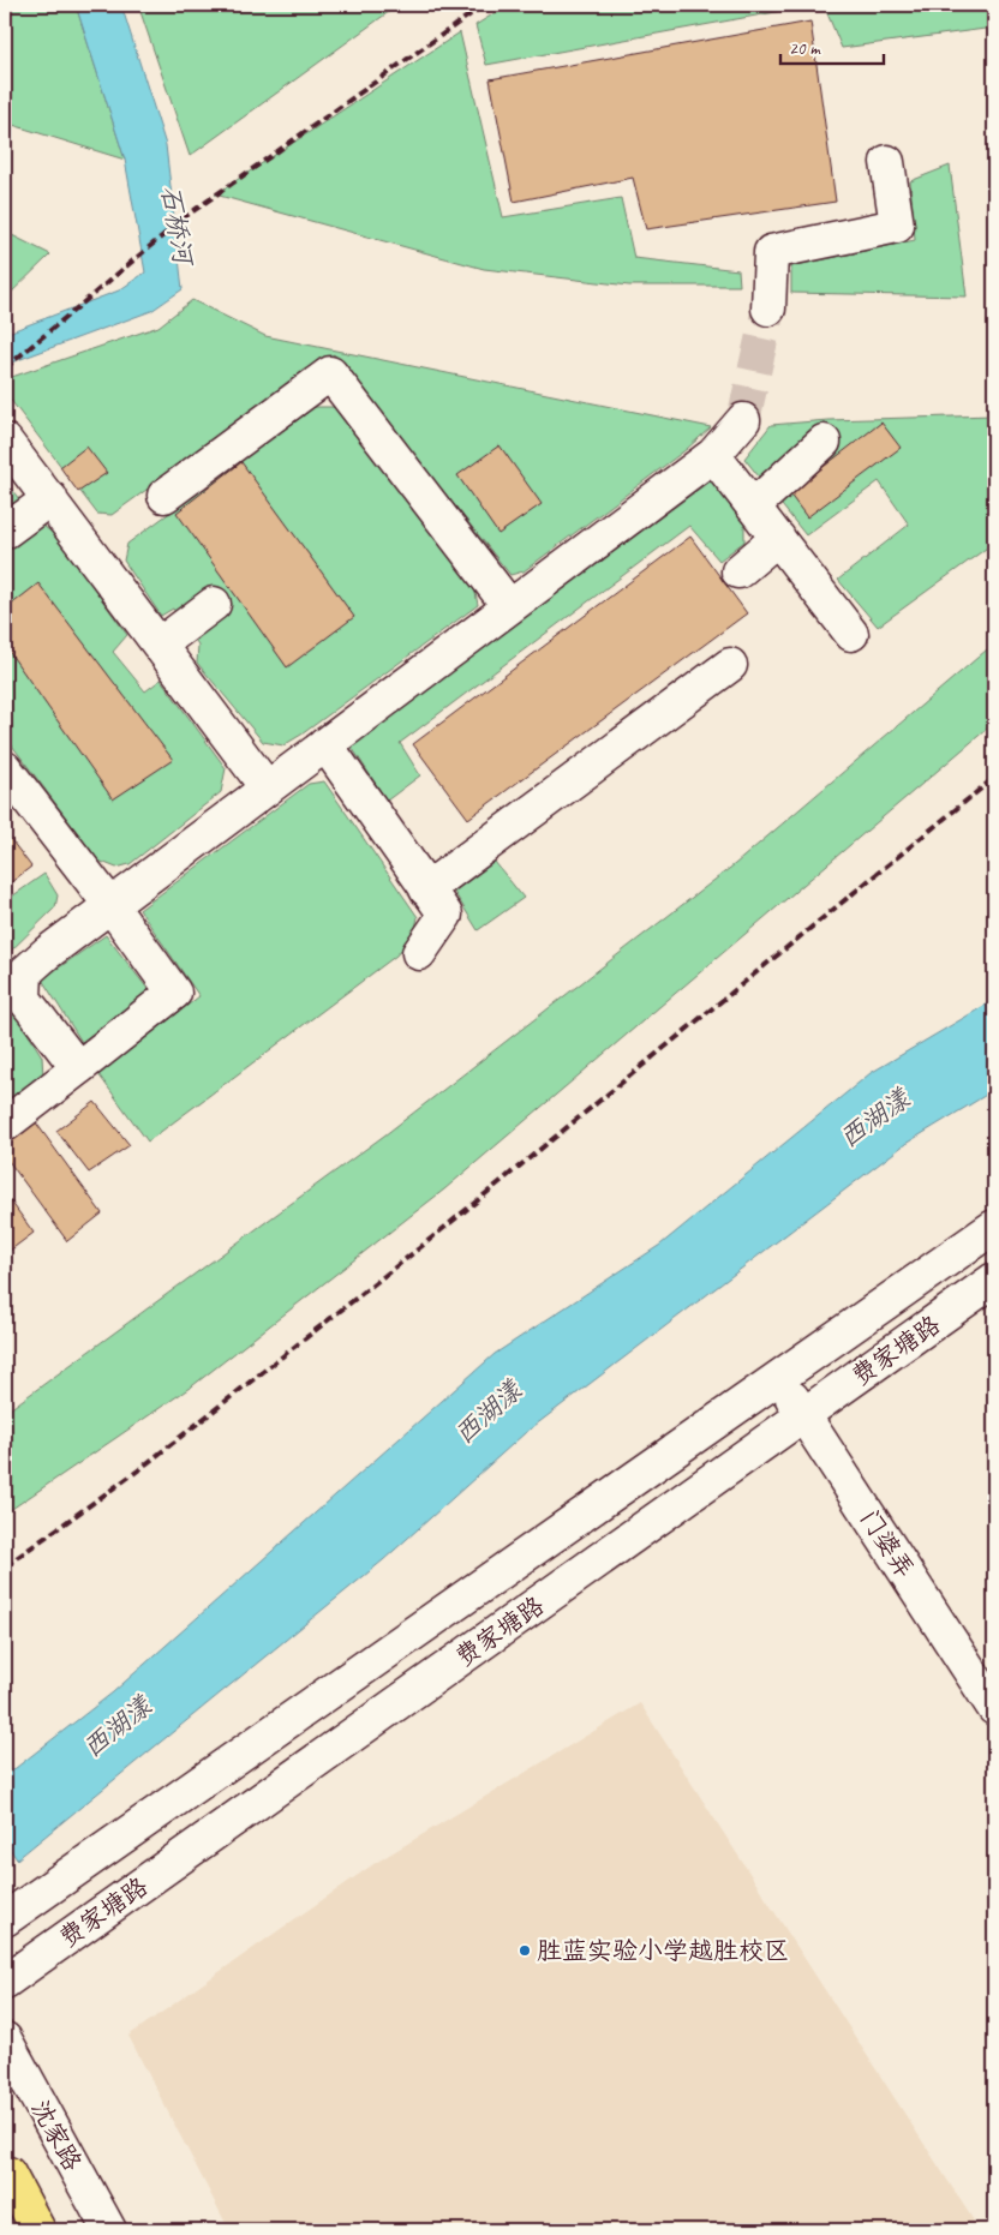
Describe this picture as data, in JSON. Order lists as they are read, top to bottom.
{
  "streets": {
    "street": ["费家塘路", "门婆弄", "沈家路"]
  },
  "crossings": [
    ["费家塘路", "门婆弄"]
  ],
  "water": ["石桥河", "西湖漾"],
  "places": ["胜蓝实验小学越胜校区"],
  "scale_bar": "20 m"
}
